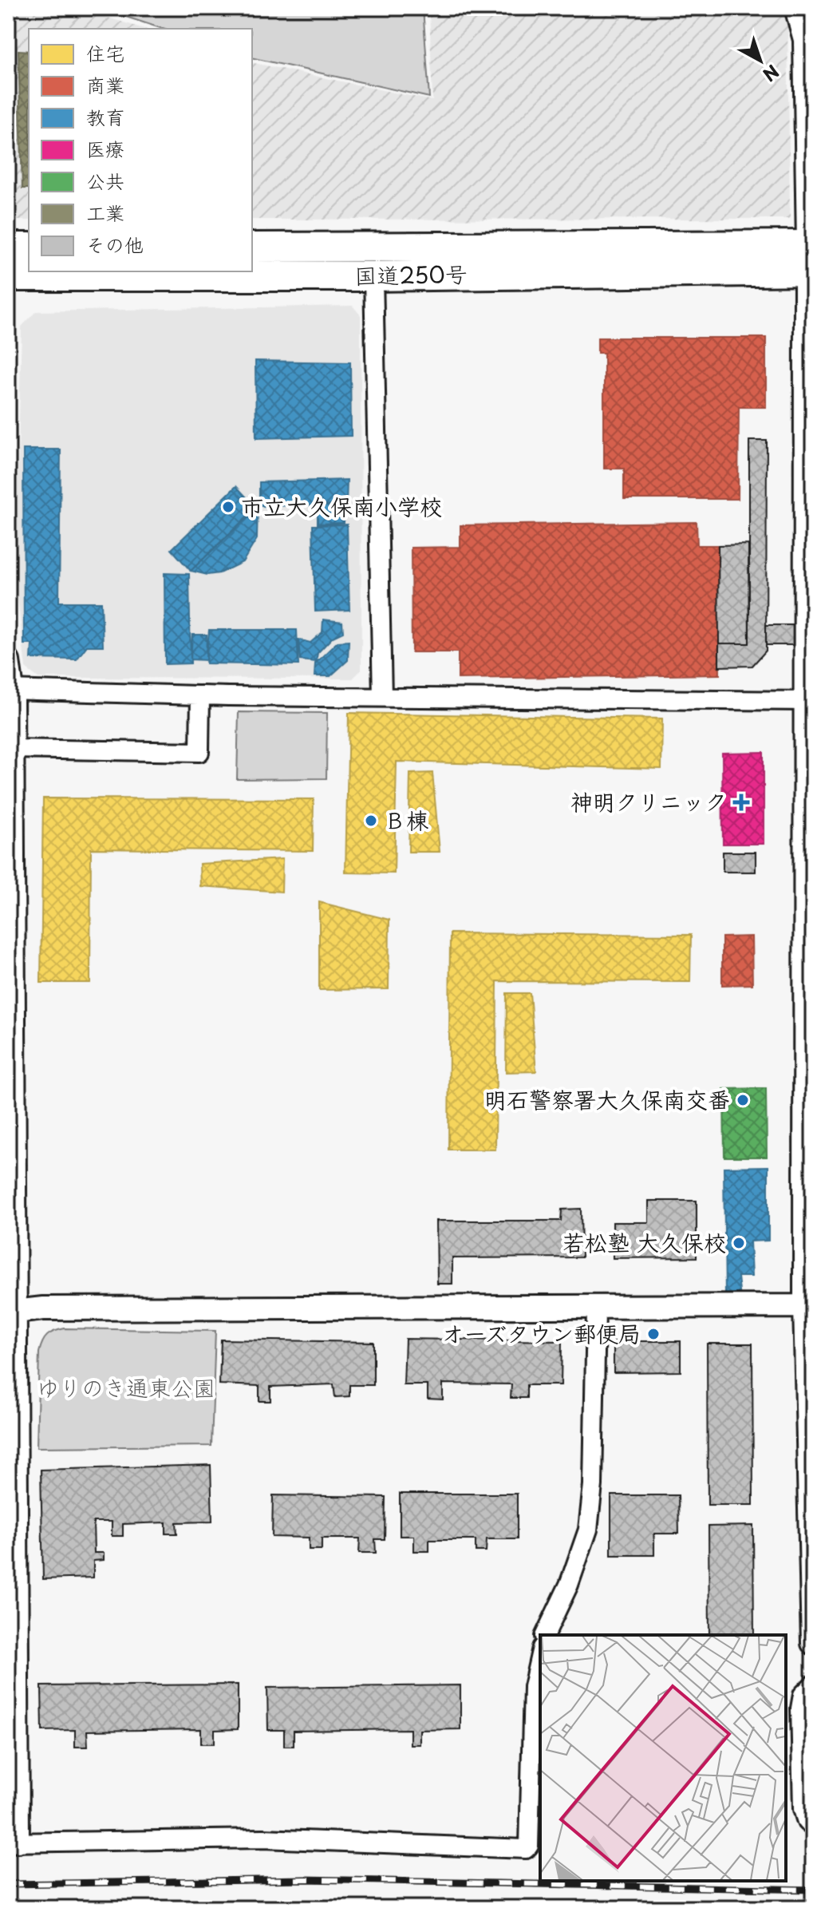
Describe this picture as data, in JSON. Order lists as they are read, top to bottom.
{
  "streets": {
    "highway": ["国道250号"]
  },
  "parks": ["ゆりのき通東公園"],
  "places": {
    "other": [
      "市立大久保南小学校",
      "Ｂ棟",
      "明石警察署大久保南交番",
      "若松塾 大久保校",
      "オーズタウン郵便局"
    ],
    "health": ["神明クリニック"]
  },
  "legend": [
    "住宅",
    "商業",
    "教育",
    "医療",
    "公共",
    "工業",
    "その他"
  ],
  "north": "bottom right"
}
